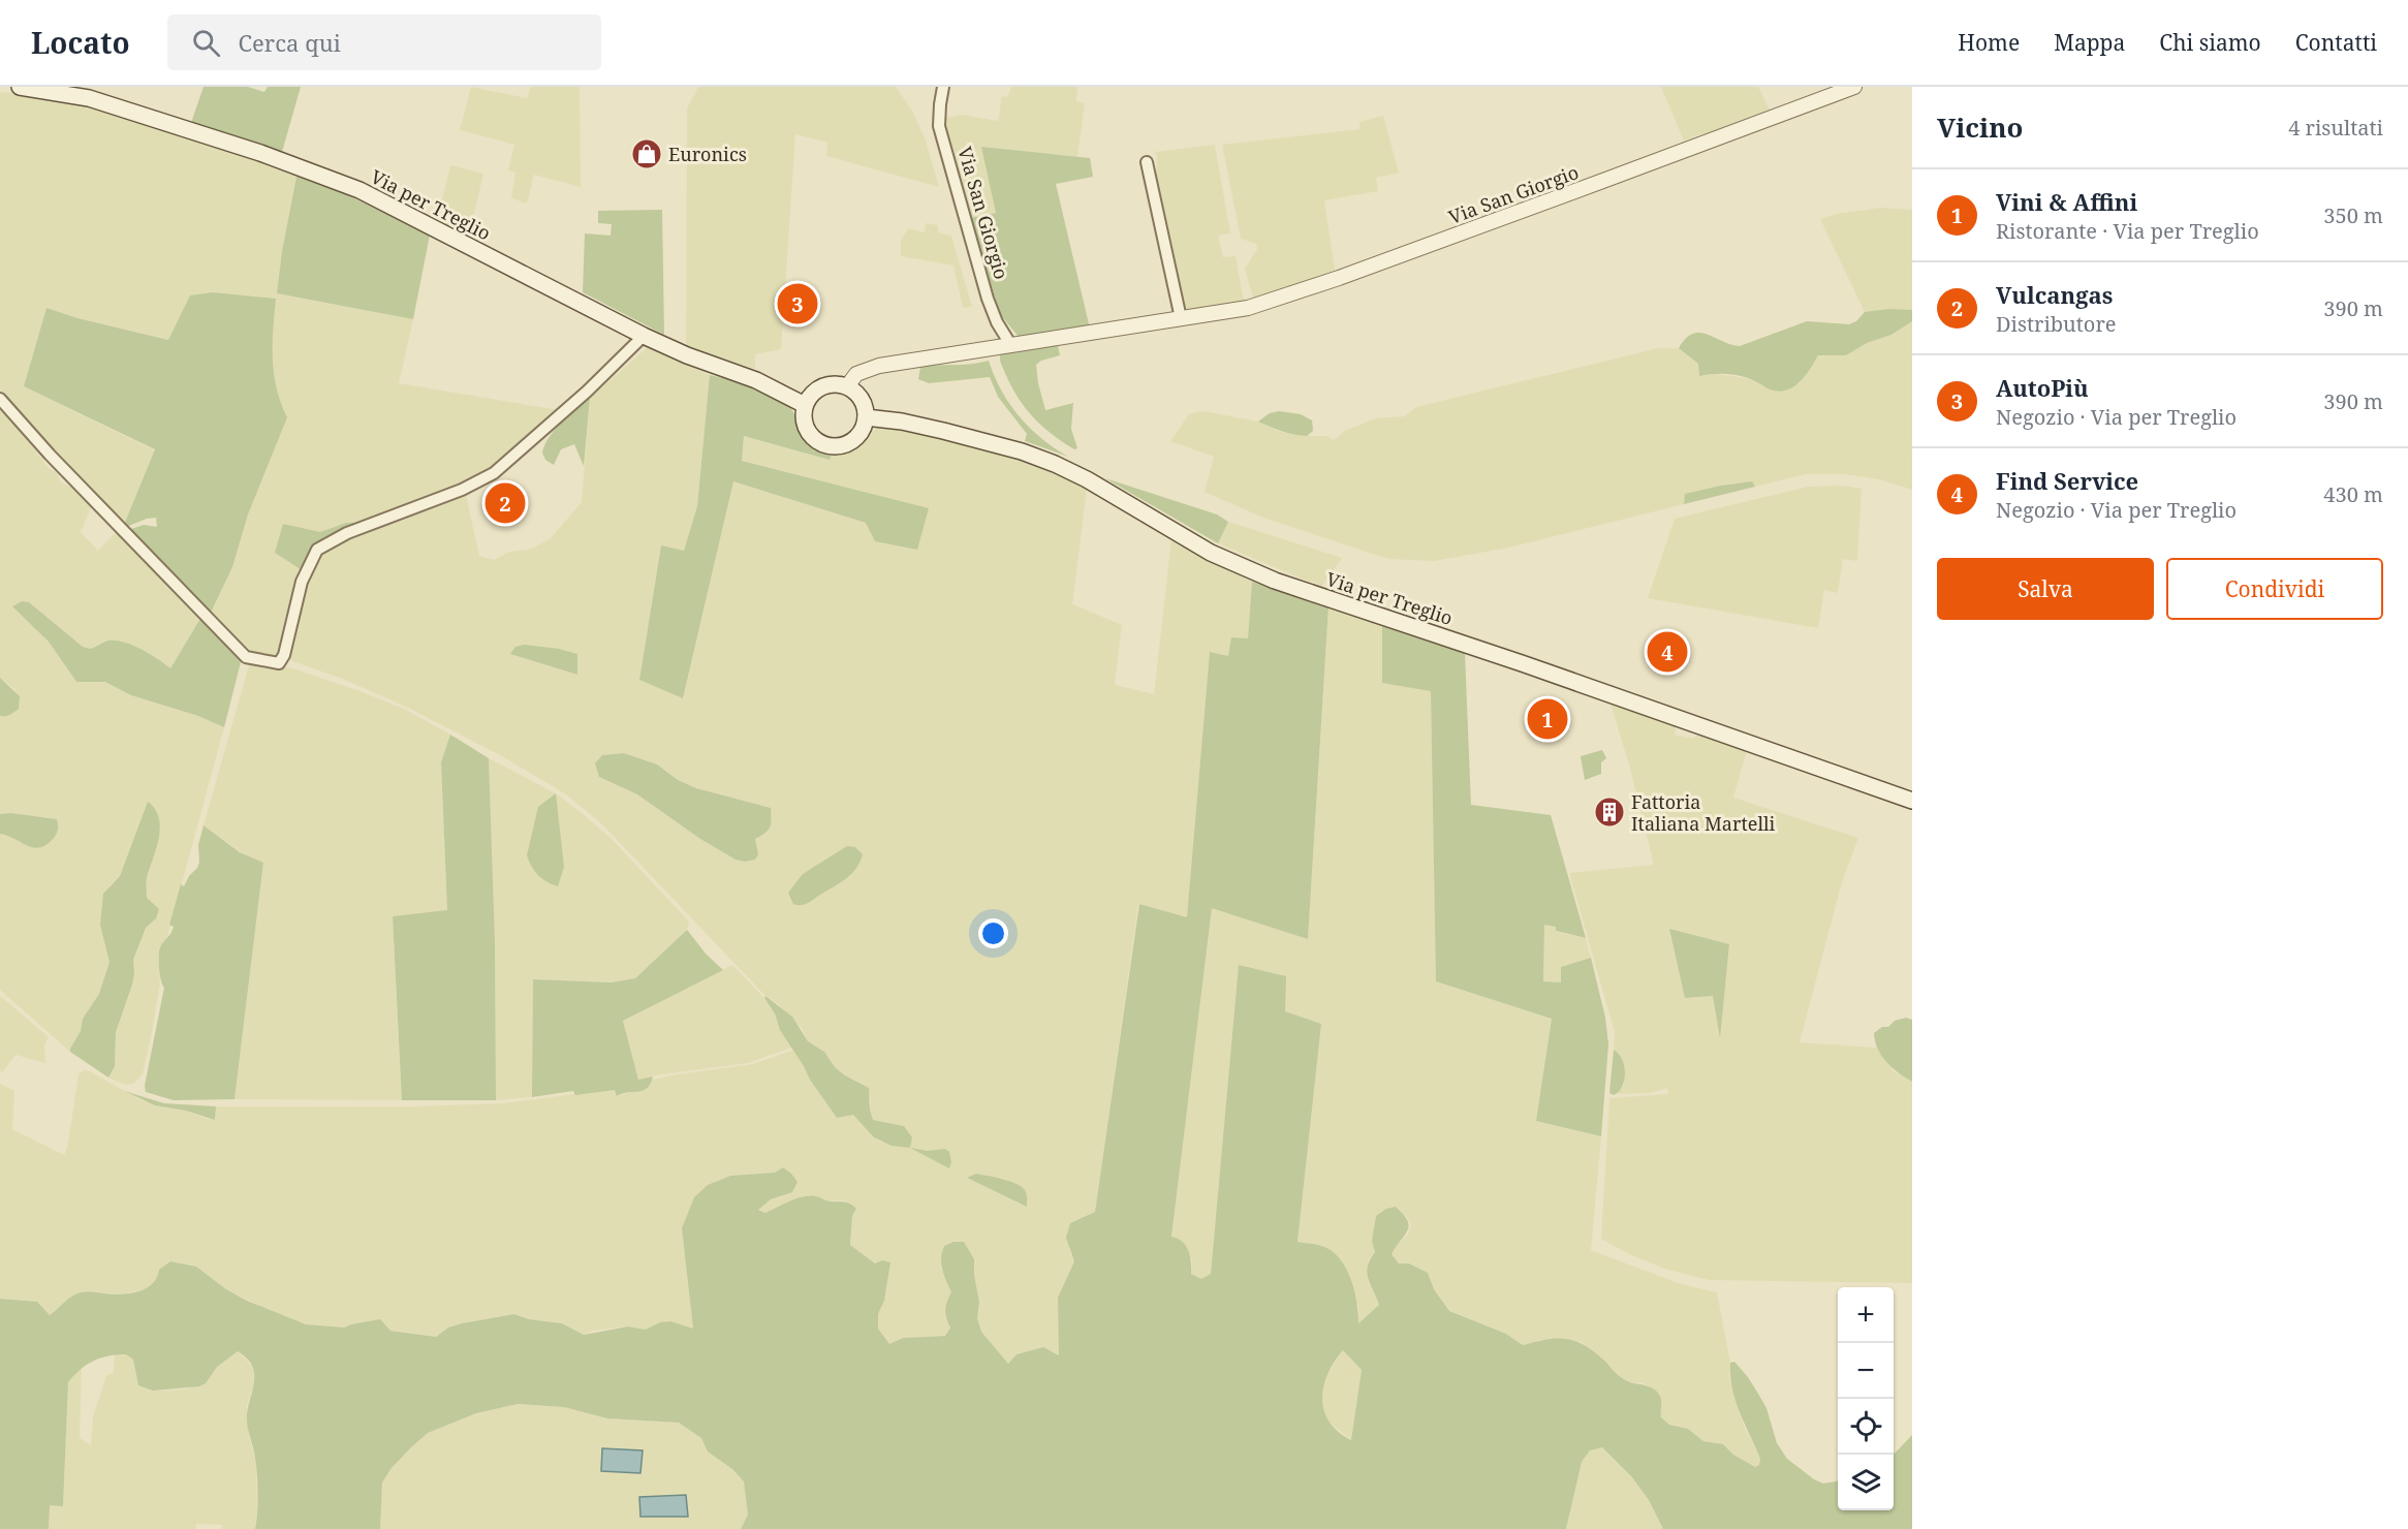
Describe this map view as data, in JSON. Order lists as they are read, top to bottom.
{
  "streets": {
    "main road": ["Via per Treglio"],
    "street": ["Via San Giorgio"]
  },
  "crossings": [
    ["Via San Giorgio", "Via per Treglio"]
  ],
  "places": {
    "shop": ["Euronics"],
    "building": ["Fattoria Italiana Martelli"]
  },
  "page": {
    "header": "Locato",
    "search": "Cerca qui",
    "nav": [
      "Home",
      "Mappa",
      "Chi siamo",
      "Contatti"
    ],
    "heading": ["Vicino", "4 risultati"],
    "list": [
      {
        "mark": "1",
        "name": "Vini & Affini",
        "note": "Ristorante · Via per Treglio",
        "value": "350 m"
      },
      {
        "mark": "2",
        "name": "Vulcangas",
        "note": "Distributore",
        "value": "390 m"
      },
      {
        "mark": "3",
        "name": "AutoPiù",
        "note": "Negozio · Via per Treglio",
        "value": "390 m"
      },
      {
        "mark": "4",
        "name": "Find Service",
        "note": "Negozio · Via per Treglio",
        "value": "430 m"
      }
    ],
    "pins": [
      "3",
      "2",
      "4",
      "1"
    ],
    "buttons": ["Salva", "Condividi"],
    "map_buttons": ["+", "−"]
  }
}
